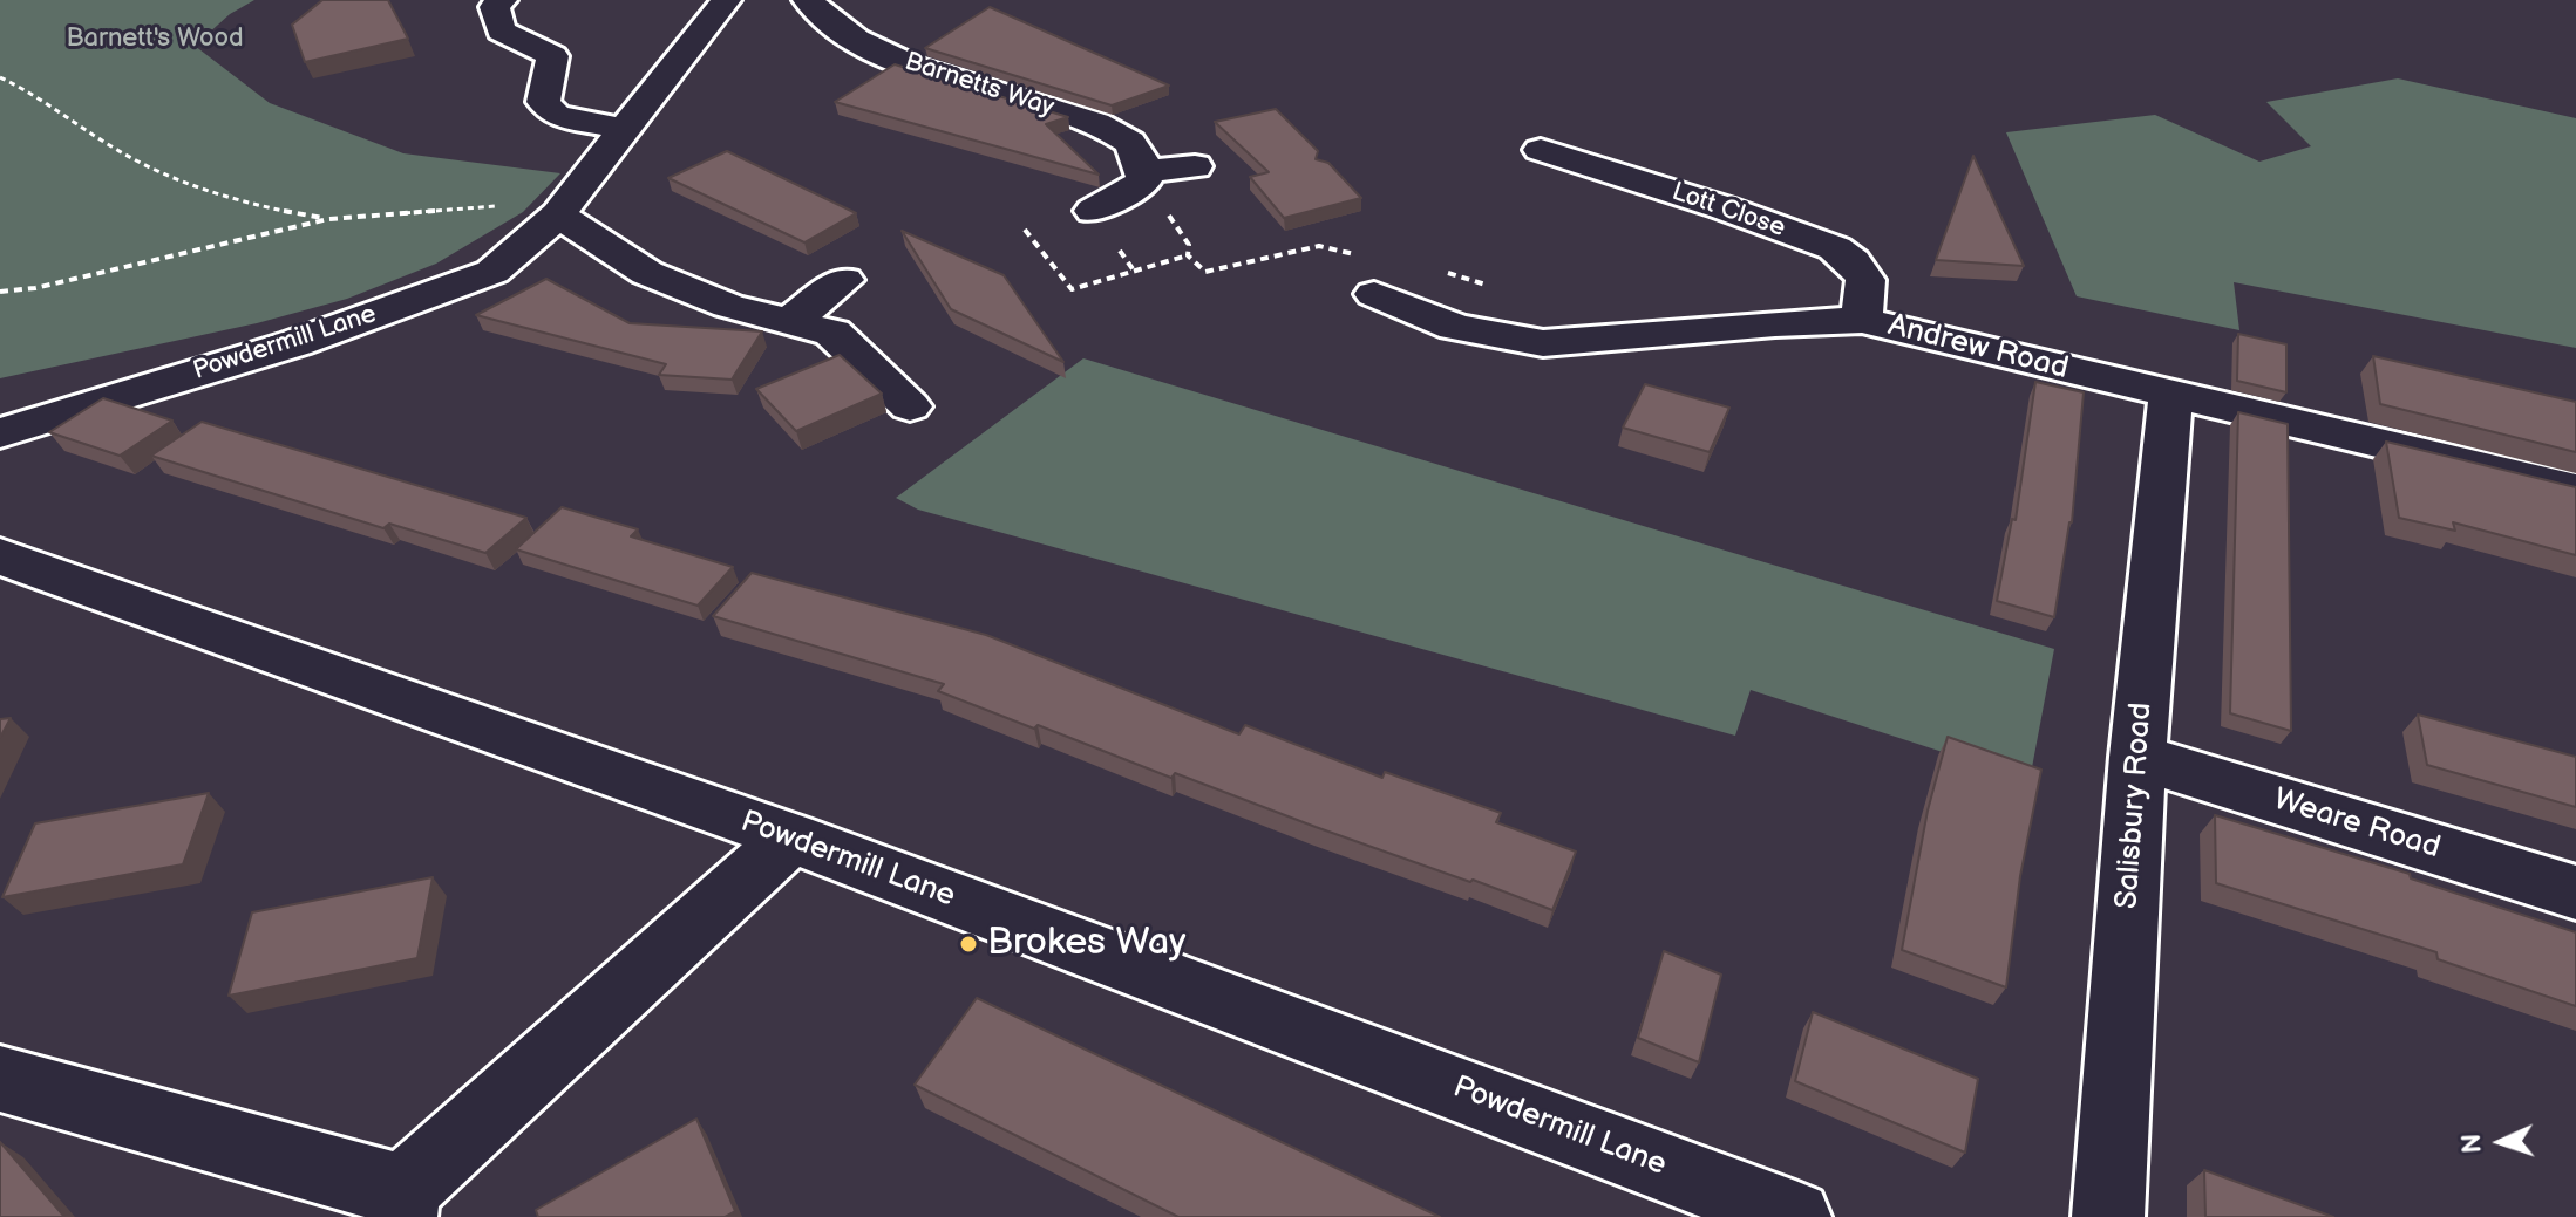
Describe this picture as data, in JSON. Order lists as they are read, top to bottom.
{
  "streets": {
    "street": [
      "Barnetts Way",
      "Lott Close",
      "Powdermill Lane",
      "Andrew Road",
      "Salisbury Road",
      "Weare Road"
    ]
  },
  "crossings": [
    ["Lott Close", "Andrew Road"],
    ["Andrew Road", "Salisbury Road"],
    ["Salisbury Road", "Weare Road"]
  ],
  "parks": ["Barnett's Wood"],
  "places": ["Brokes Way"],
  "north": "left"
}
